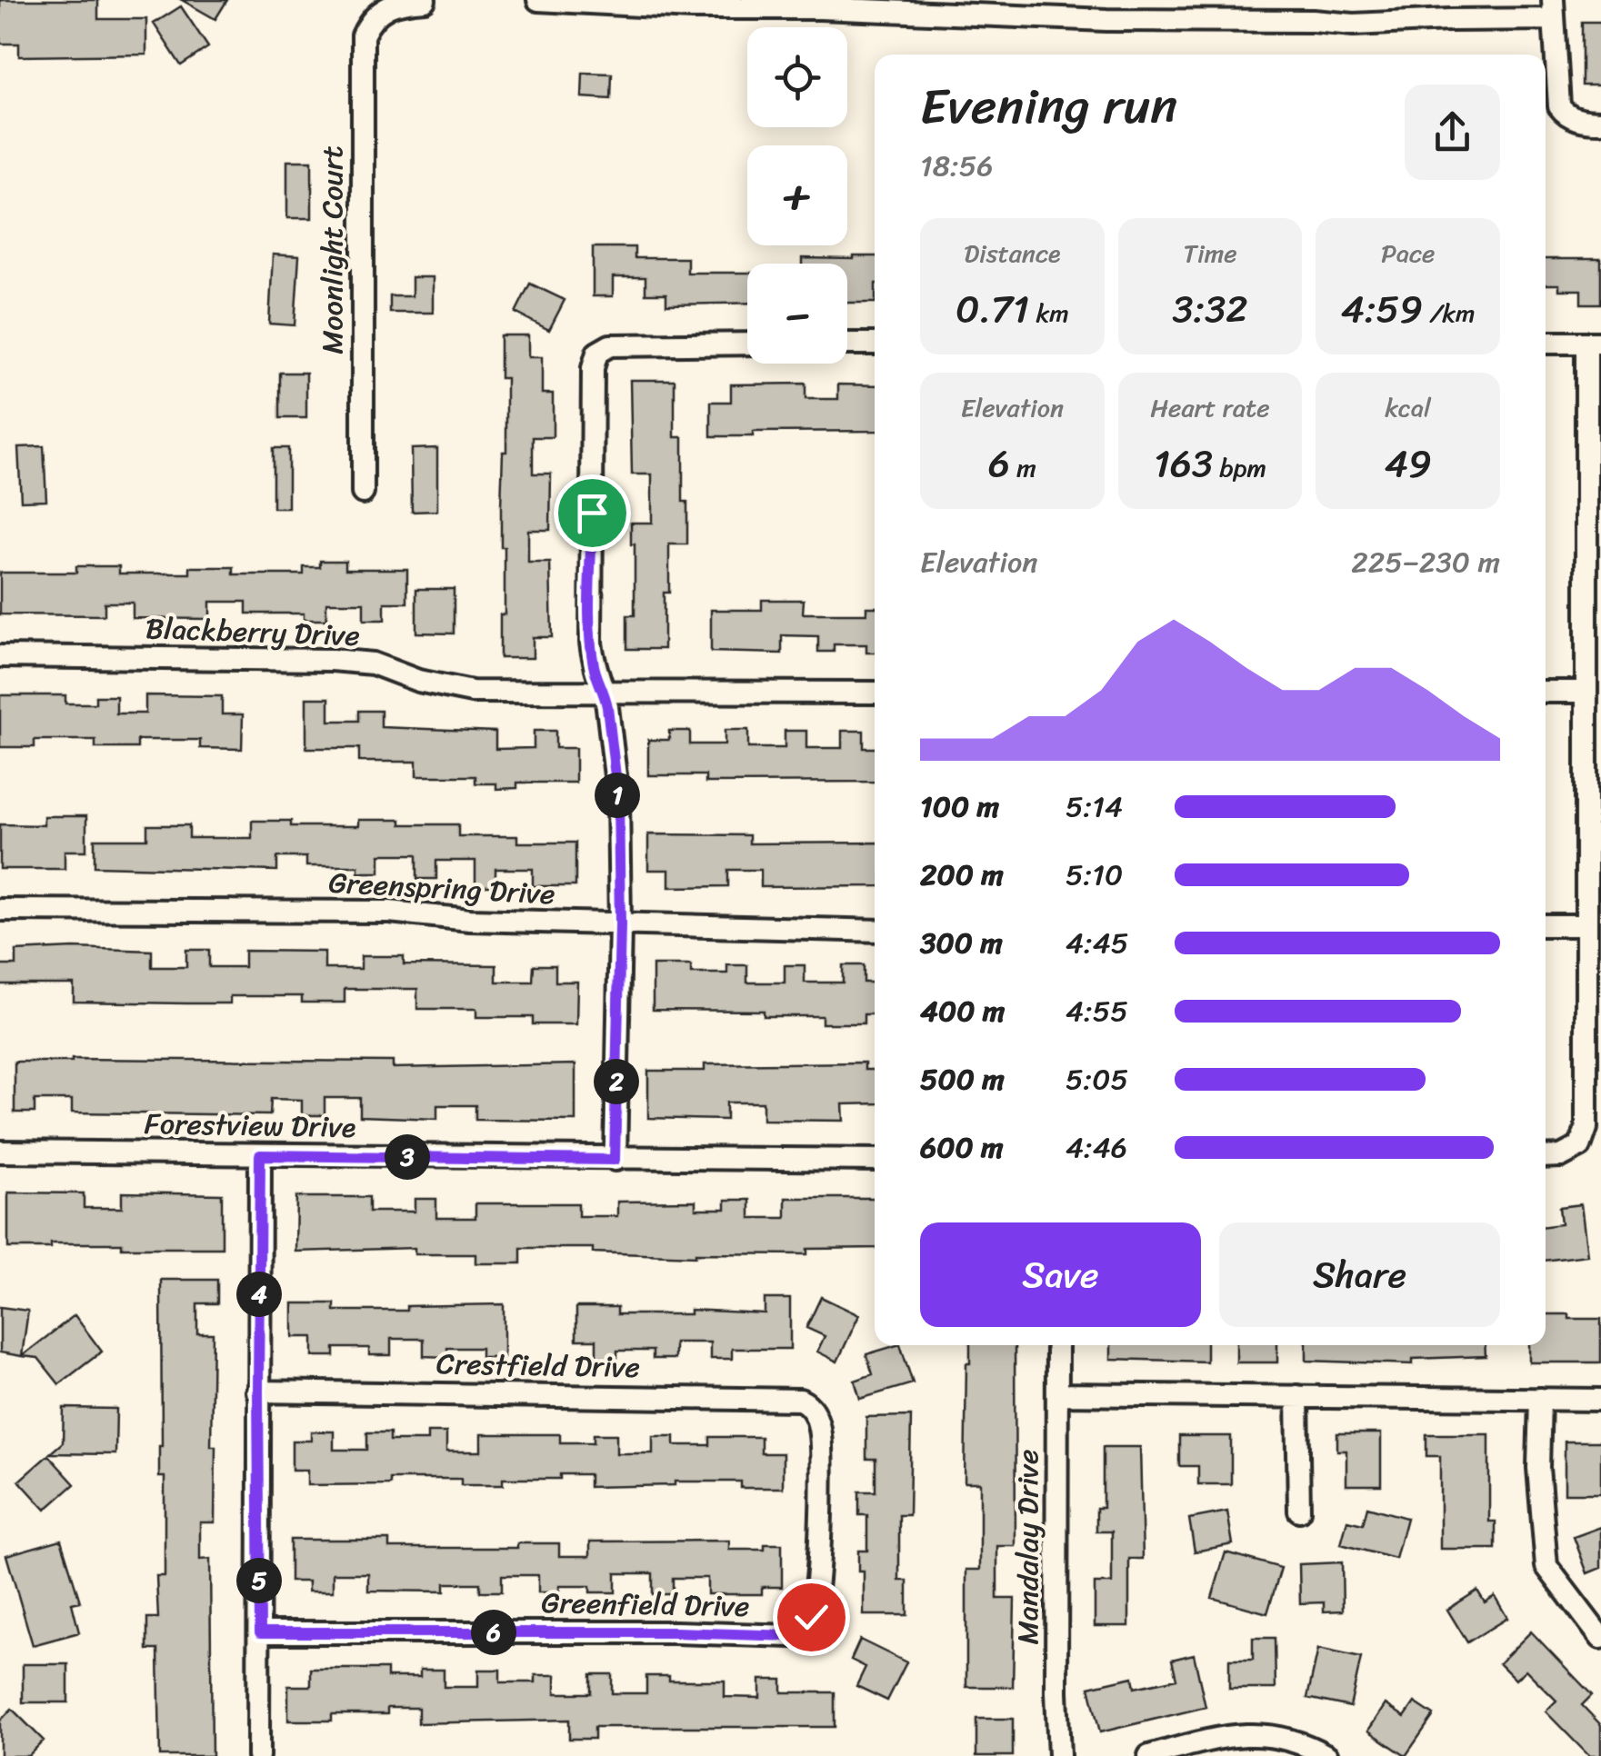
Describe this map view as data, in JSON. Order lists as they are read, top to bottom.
{
  "streets": {
    "street": [
      "Moonlight Court",
      "Blackberry Drive",
      "Greenspring Drive",
      "Forestview Drive",
      "Crestfield Drive",
      "Mandalay Drive",
      "Greenfield Drive"
    ]
  },
  "crossings": [
    ["Crestfield Drive", "Greenfield Drive"]
  ],
  "page": {
    "map_buttons": ["+", "−"],
    "heading": ["Evening run", "18:56"],
    "stats": [
      ["Distance", "0.71 km"],
      ["Time", "3:32"],
      ["Pace", "4:59 /km"],
      ["Elevation", "6 m"],
      ["Heart rate", "163 bpm"],
      ["kcal", "49"]
    ],
    "chart": ["Elevation", "225–230 m"],
    "pins": [
      "1",
      "2",
      "3",
      "4",
      "5",
      "6"
    ],
    "list": [
      {
        "name": "100 m",
        "note": "5:14"
      },
      {
        "name": "200 m",
        "note": "5:10"
      },
      {
        "name": "300 m",
        "note": "4:45"
      },
      {
        "name": "400 m",
        "note": "4:55"
      },
      {
        "name": "500 m",
        "note": "5:05"
      },
      {
        "name": "600 m",
        "note": "4:46"
      }
    ],
    "buttons": ["Save", "Share"]
  }
}
